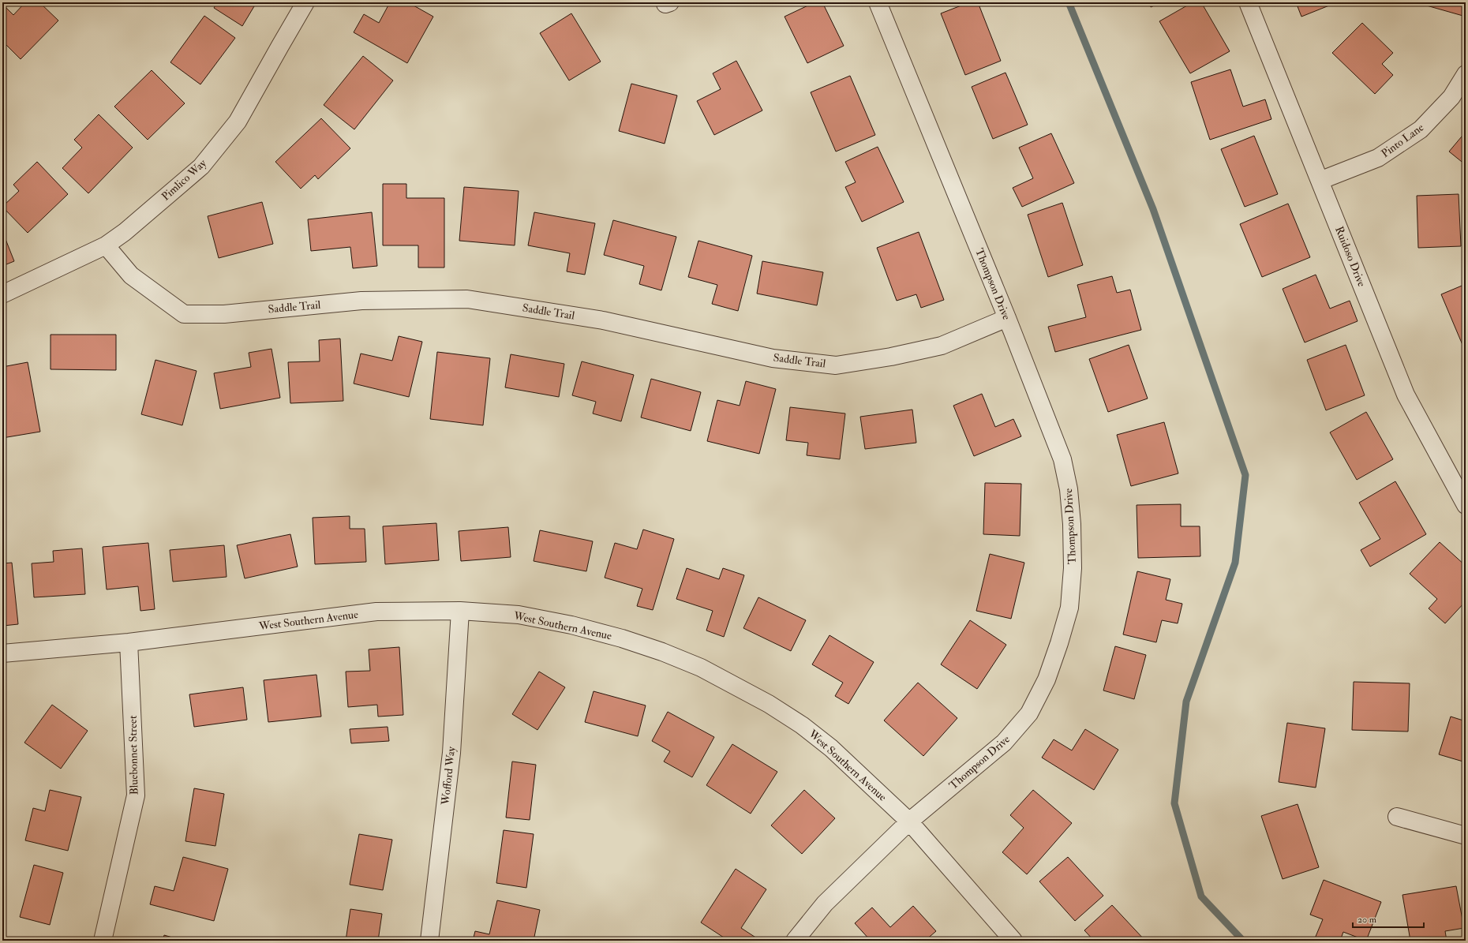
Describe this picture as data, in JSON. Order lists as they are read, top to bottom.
{
  "streets": {
    "street": [
      "Pinto Lane",
      "Pimlico Way",
      "Ruidoso Drive",
      "Thompson Drive",
      "Saddle Trail",
      "West Southern Avenue",
      "Bluebonnet Street",
      "Wofford Way"
    ]
  },
  "crossings": [
    ["Pinto Lane", "Ruidoso Drive"],
    ["Pimlico Way", "Saddle Trail"],
    ["Thompson Drive", "Saddle Trail"],
    ["Thompson Drive", "West Southern Avenue"],
    ["West Southern Avenue", "Bluebonnet Street"],
    ["West Southern Avenue", "Wofford Way"]
  ],
  "scale_bar": "20 m"
}
